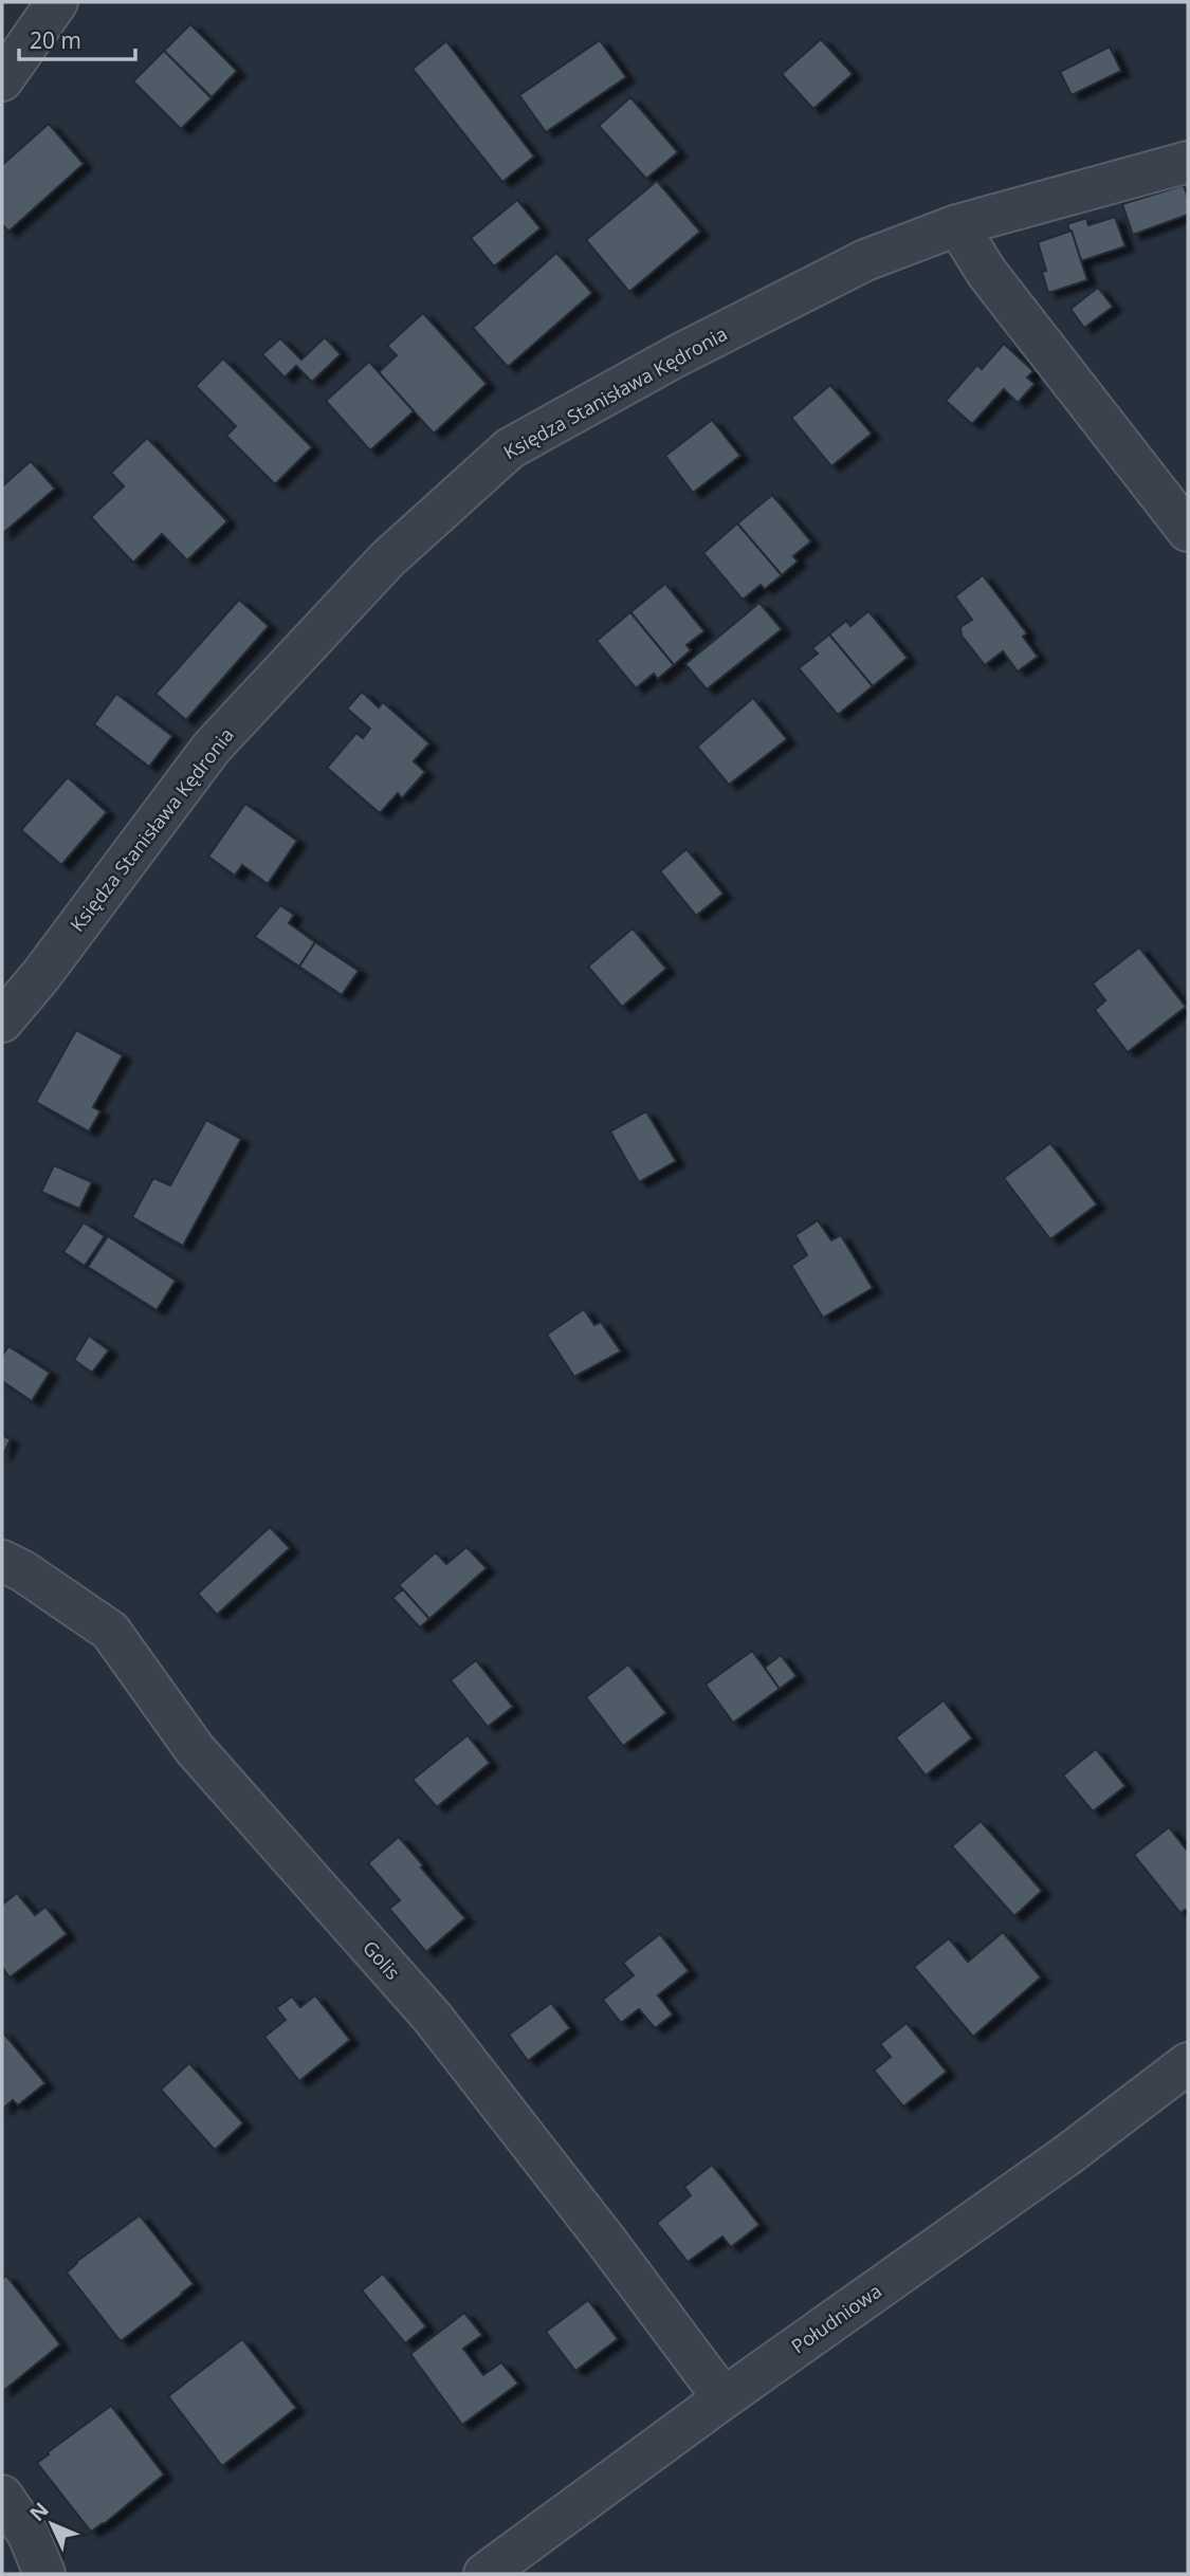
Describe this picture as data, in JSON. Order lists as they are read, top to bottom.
{
  "streets": {
    "street": ["Księdza Stanisława Kędronia", "Golis", "Południowa"]
  },
  "crossings": [
    ["Golis", "Południowa"]
  ],
  "scale_bar": "20 m",
  "north": "top left"
}
